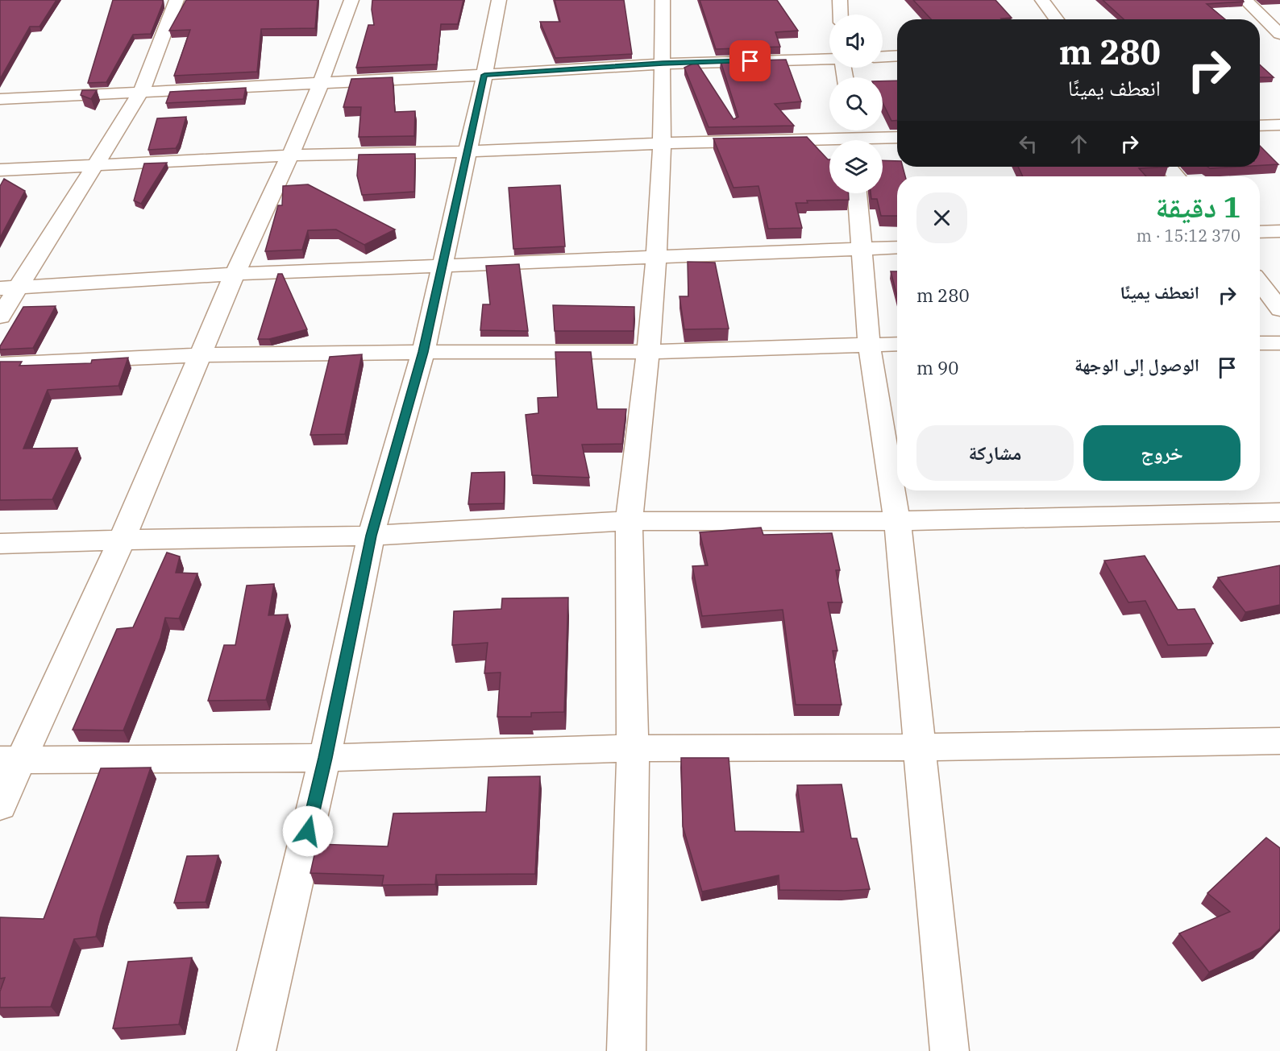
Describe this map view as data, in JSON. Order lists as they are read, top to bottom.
{
  "page": {
    "turn": ["280 m", "انعطف يمينًا"],
    "heading": ["1 دقيقة", "370 m · 15:12"],
    "list": [
      {
        "name": "انعطف يمينًا",
        "value": "280 m"
      },
      {
        "name": "الوصول إلى الوجهة",
        "value": "90 m"
      }
    ],
    "buttons": ["خروج", "مشاركة"]
  }
}
